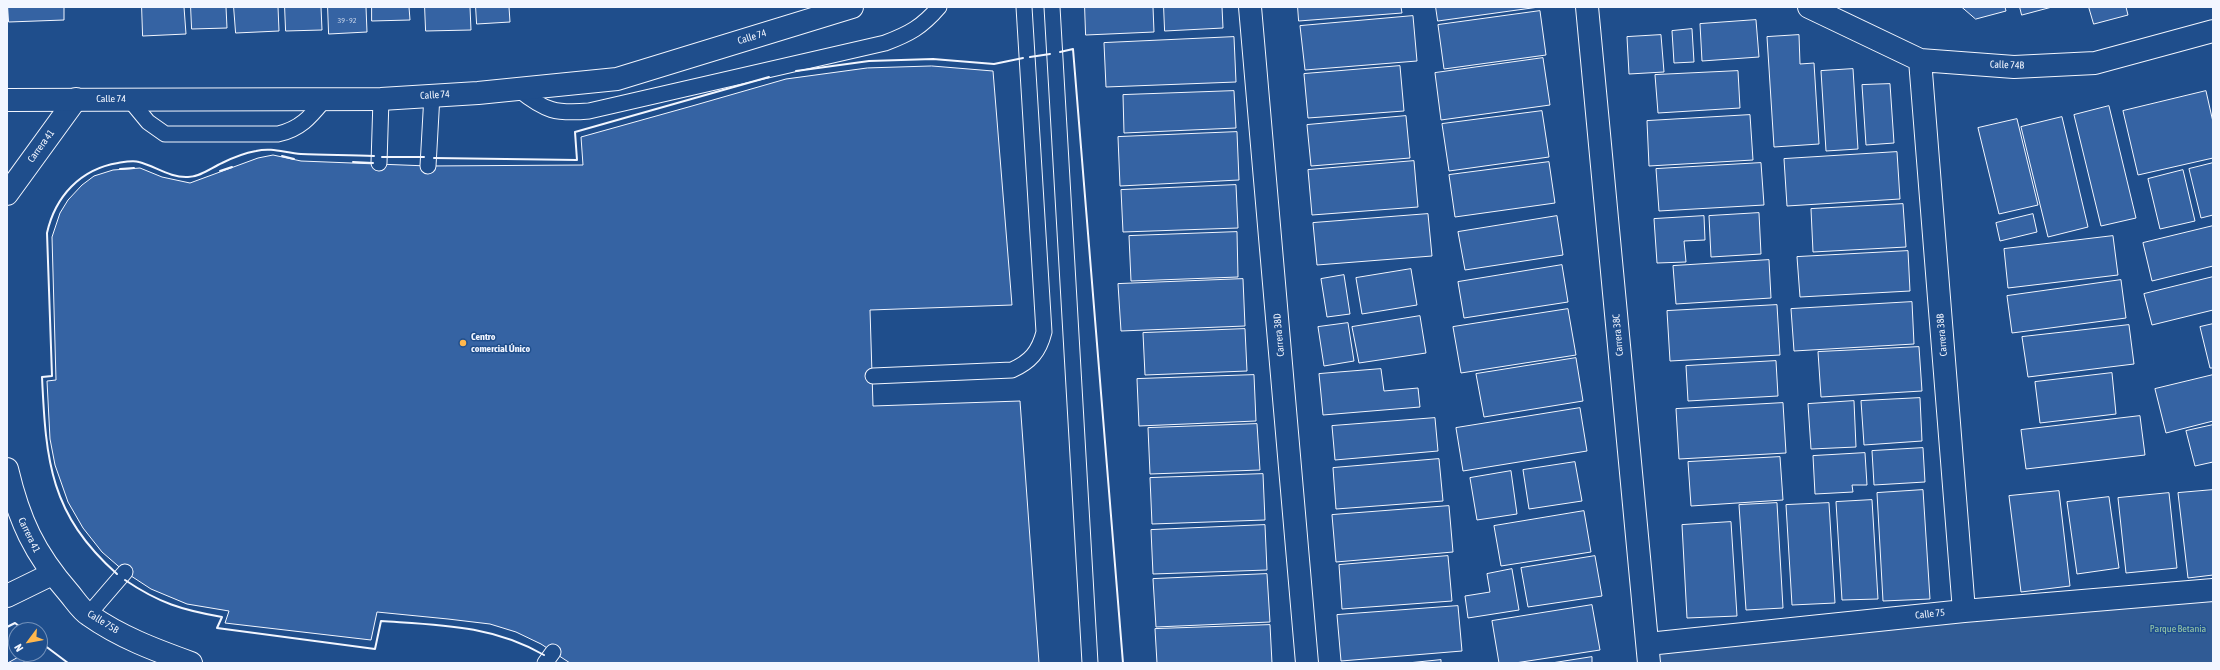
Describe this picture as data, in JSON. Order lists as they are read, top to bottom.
{
  "streets": {
    "street": [
      "Calle 74",
      "Calle 74B",
      "Carrera 41",
      "Carrera 38D",
      "Carrera 38C",
      "Carrera 38B",
      "Calle 75",
      "Calle 75B"
    ]
  },
  "crossings": [
    ["Calle 74", "Carrera 41"],
    ["Calle 74B", "Carrera 38B"],
    ["Carrera 41", "Calle 75B"],
    ["Carrera 38C", "Calle 75"],
    ["Carrera 38B", "Calle 75"]
  ],
  "parks": ["Parque Betania"],
  "places": ["Centro comercial Único"],
  "house_numbers": ["39 - 92"],
  "north": "bottom left"
}
